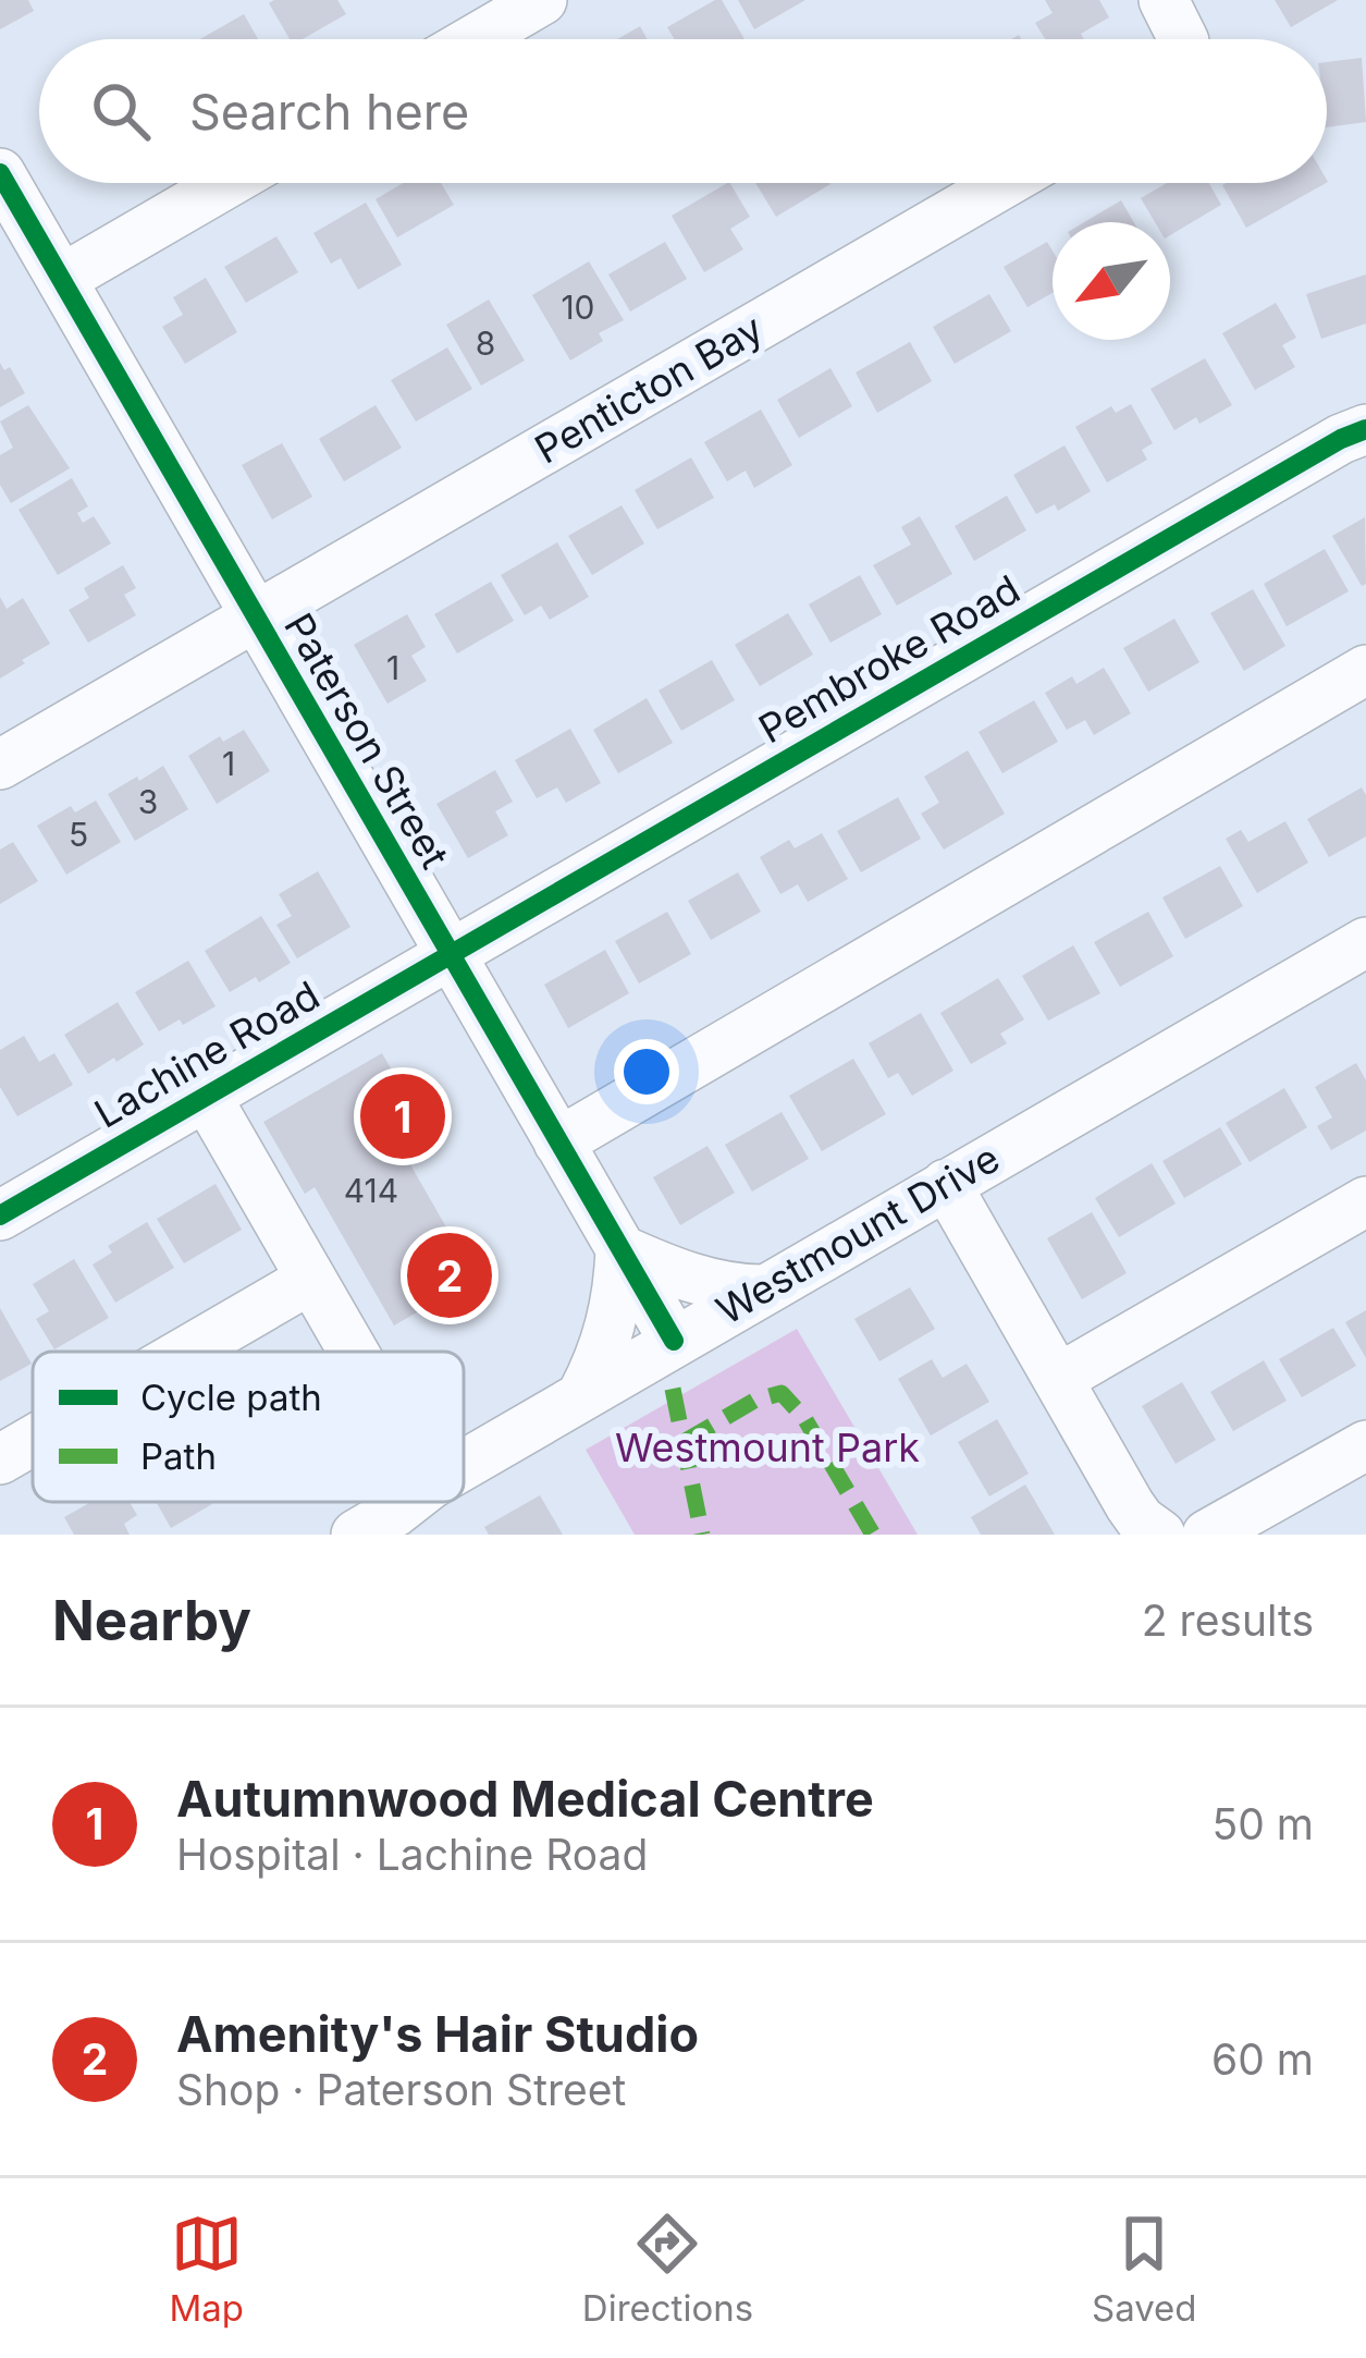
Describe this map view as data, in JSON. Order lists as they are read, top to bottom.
{
  "streets": {
    "street": [
      "Penticton Bay",
      "Pembroke Road",
      "Paterson Street",
      "Lachine Road",
      "Westmount Drive"
    ]
  },
  "crossings": [
    ["Penticton Bay", "Paterson Street"],
    ["Pembroke Road", "Paterson Street"],
    ["Pembroke Road", "Lachine Road"],
    ["Paterson Street", "Lachine Road"],
    ["Paterson Street", "Westmount Drive"]
  ],
  "parks": ["Westmount Park"],
  "house_numbers": [
    "10",
    "8",
    "1",
    "1",
    "3",
    "5",
    "414"
  ],
  "legend": ["Cycle path", "Path"],
  "north": "bottom left",
  "page": {
    "search": "Search here",
    "pins": ["1", "2"],
    "heading": ["Nearby", "2 results"],
    "list": [
      {
        "mark": "1",
        "name": "Autumnwood Medical Centre",
        "note": "Hospital · Lachine Road",
        "value": "50 m"
      },
      {
        "mark": "2",
        "name": "Amenity's Hair Studio",
        "note": "Shop · Paterson Street",
        "value": "60 m"
      }
    ],
    "nav": ["Map", "Directions", "Saved"]
  }
}
